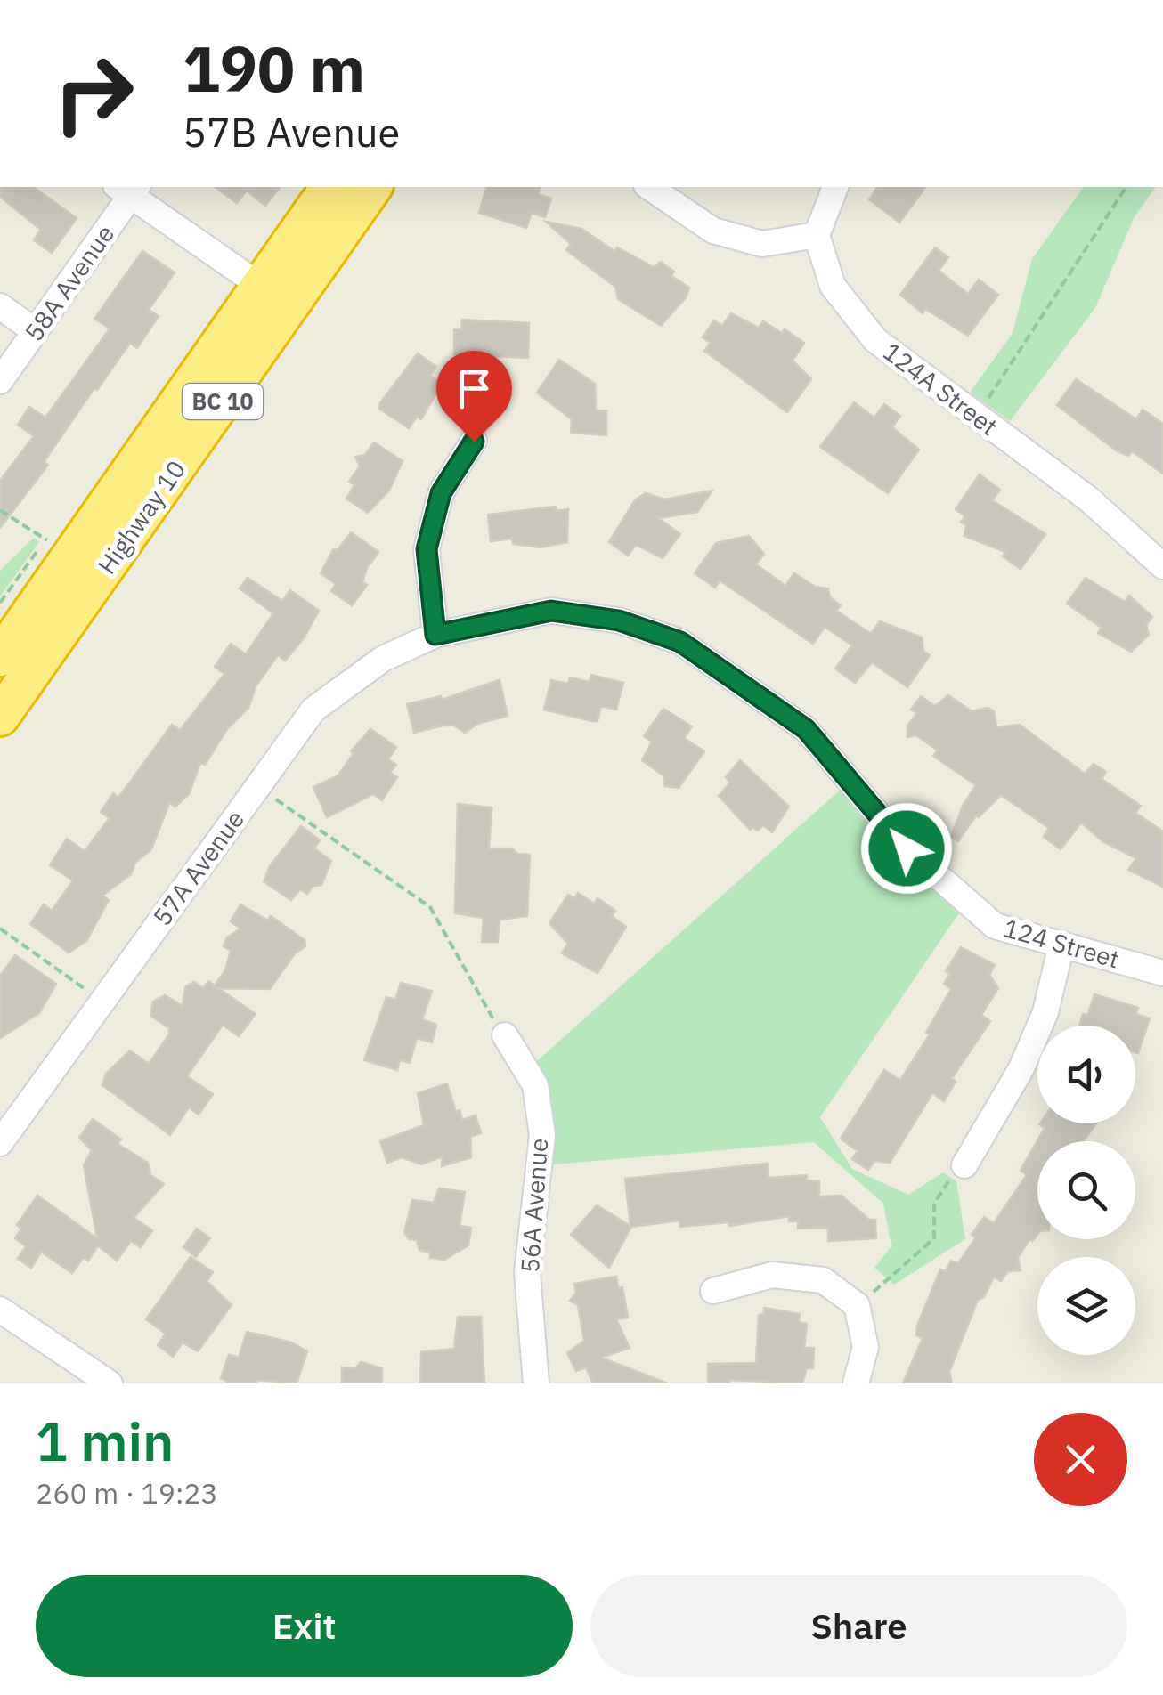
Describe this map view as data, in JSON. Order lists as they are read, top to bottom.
{
  "streets": {
    "highway": ["BC 10", "Highway 10"],
    "street": [
      "58A Avenue",
      "124A Street",
      "57A Avenue",
      "124 Street",
      "56A Avenue"
    ]
  },
  "crossings": [
    ["57A Avenue", "124 Street"]
  ],
  "page": {
    "turn": ["190 m", "57B Avenue"],
    "heading": ["1 min", "260 m · 19:23"],
    "buttons": ["Exit", "Share"]
  }
}
